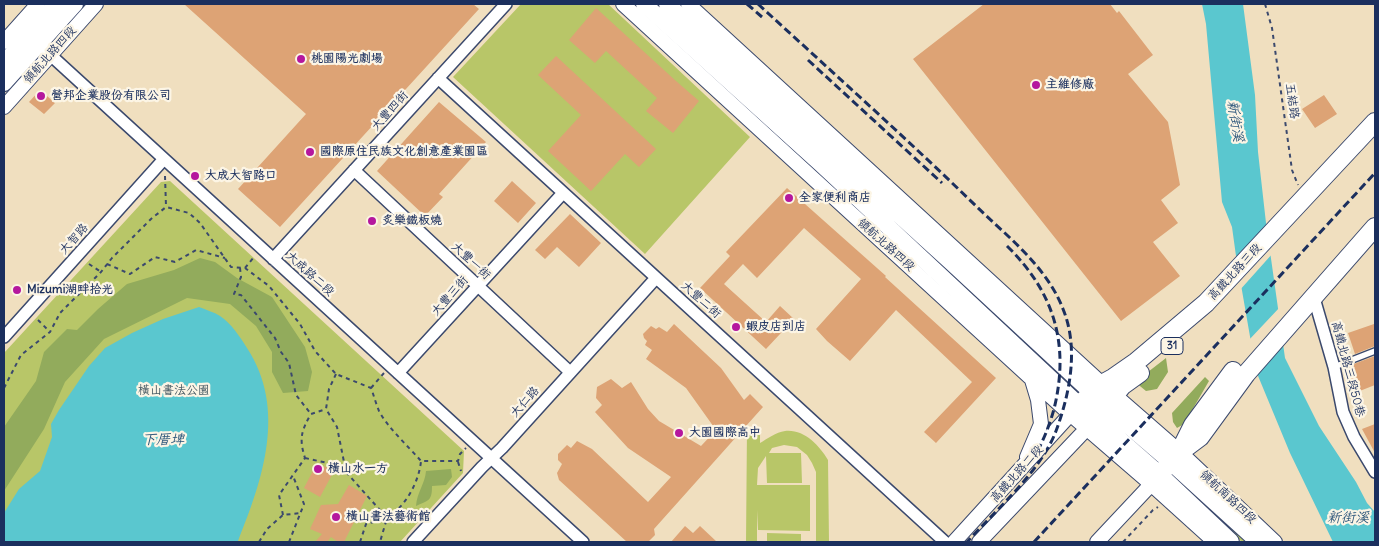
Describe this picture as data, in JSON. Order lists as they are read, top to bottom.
{
  "streets": {
    "main road": [
      "領航北路四段",
      "高鐵北路三段",
      "31",
      "領航南路四段"
    ],
    "street": [
      "大豐四街",
      "大智路",
      "大豐一街",
      "大成路二段",
      "大豐三街",
      "大豐二街",
      "高鐵北路三段50巷",
      "大仁路",
      "高鐵北路二段"
    ],
    "path": ["五結路"]
  },
  "crossings": [
    ["領航北路四段", "高鐵北路三段"],
    ["領航北路四段", "大成路二段"],
    ["領航北路四段", "高鐵北路二段"],
    ["領航北路四段", "領航南路四段"],
    ["五結路", "高鐵北路三段"],
    ["大豐四街", "大豐一街"],
    ["大豐四街", "大成路二段"],
    ["大豐四街", "大豐二街"],
    ["大智路", "大成路二段"],
    ["大豐一街", "大豐三街"],
    ["大豐一街", "大仁路"],
    ["高鐵北路三段", "高鐵北路二段"],
    ["大成路二段", "大豐三街"],
    ["大成路二段", "大仁路"],
    ["大豐三街", "大豐二街"],
    ["大豐二街", "大仁路"]
  ],
  "water": ["新街溪", "下厝埤"],
  "parks": ["橫山書法公園"],
  "places": [
    "桃園陽光劇場",
    "主維修廠",
    "營邦企業股份有限公司",
    "國際原住民族文化創意產業園區",
    "大成大智路口",
    "全家便利商店",
    "炙樂鐵板燒",
    "Mizumi湖畔拾光",
    "蝦皮店到店",
    "大園國際高中",
    "橫山水一方",
    "橫山書法藝術館"
  ]
}
